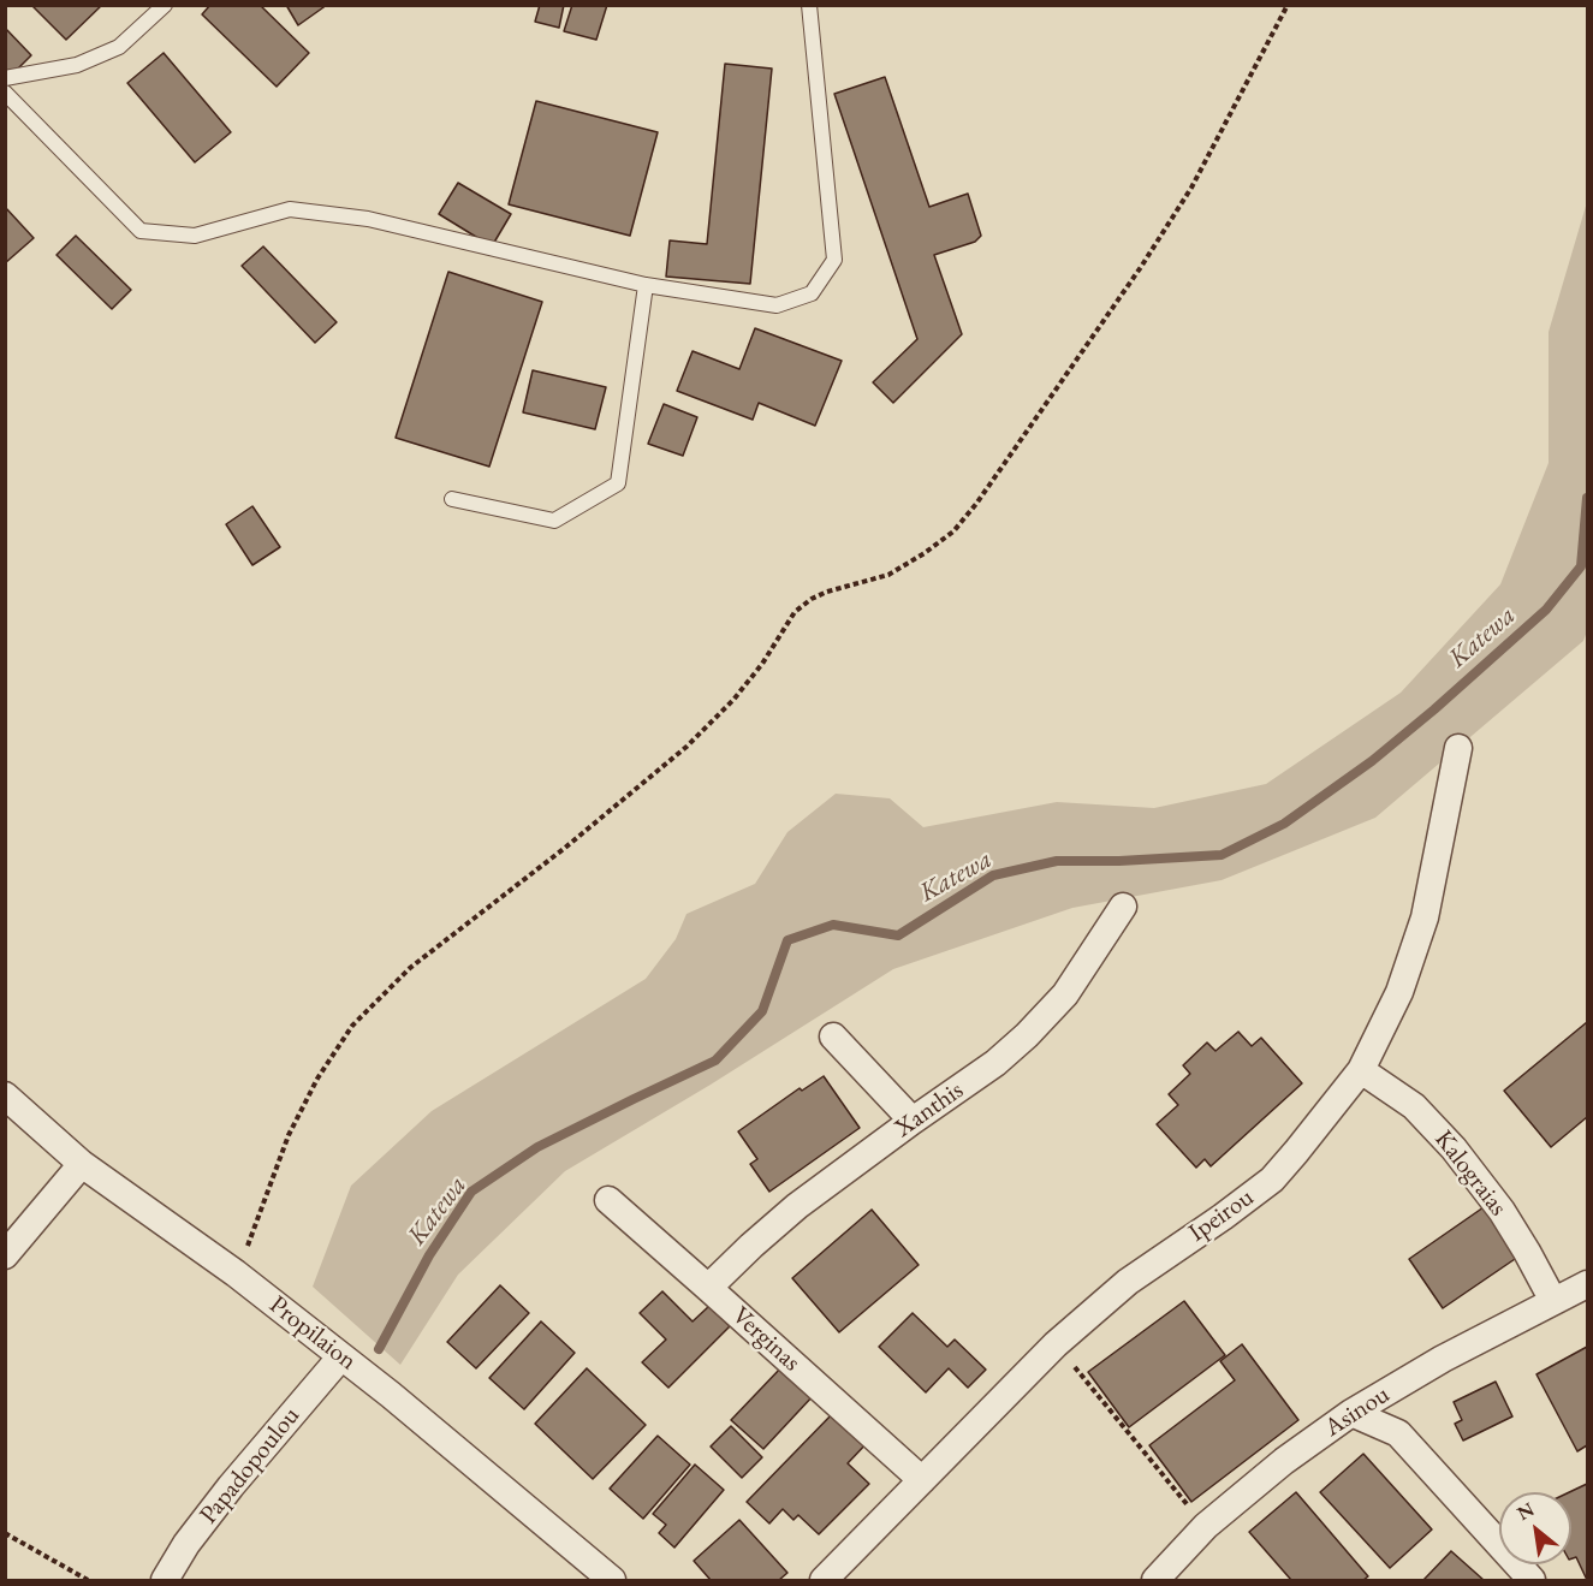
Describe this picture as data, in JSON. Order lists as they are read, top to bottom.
{
  "streets": {
    "street": [
      "Xanthis",
      "Kalograias",
      "Ipeirou",
      "Propilaion",
      "Verginas",
      "Asinou",
      "Papadopoulou"
    ]
  },
  "crossings": [
    ["Xanthis", "Verginas"],
    ["Kalograias", "Ipeirou"],
    ["Kalograias", "Asinou"],
    ["Ipeirou", "Verginas"],
    ["Propilaion", "Papadopoulou"]
  ],
  "water": ["Katewa"],
  "north": "top left"
}
